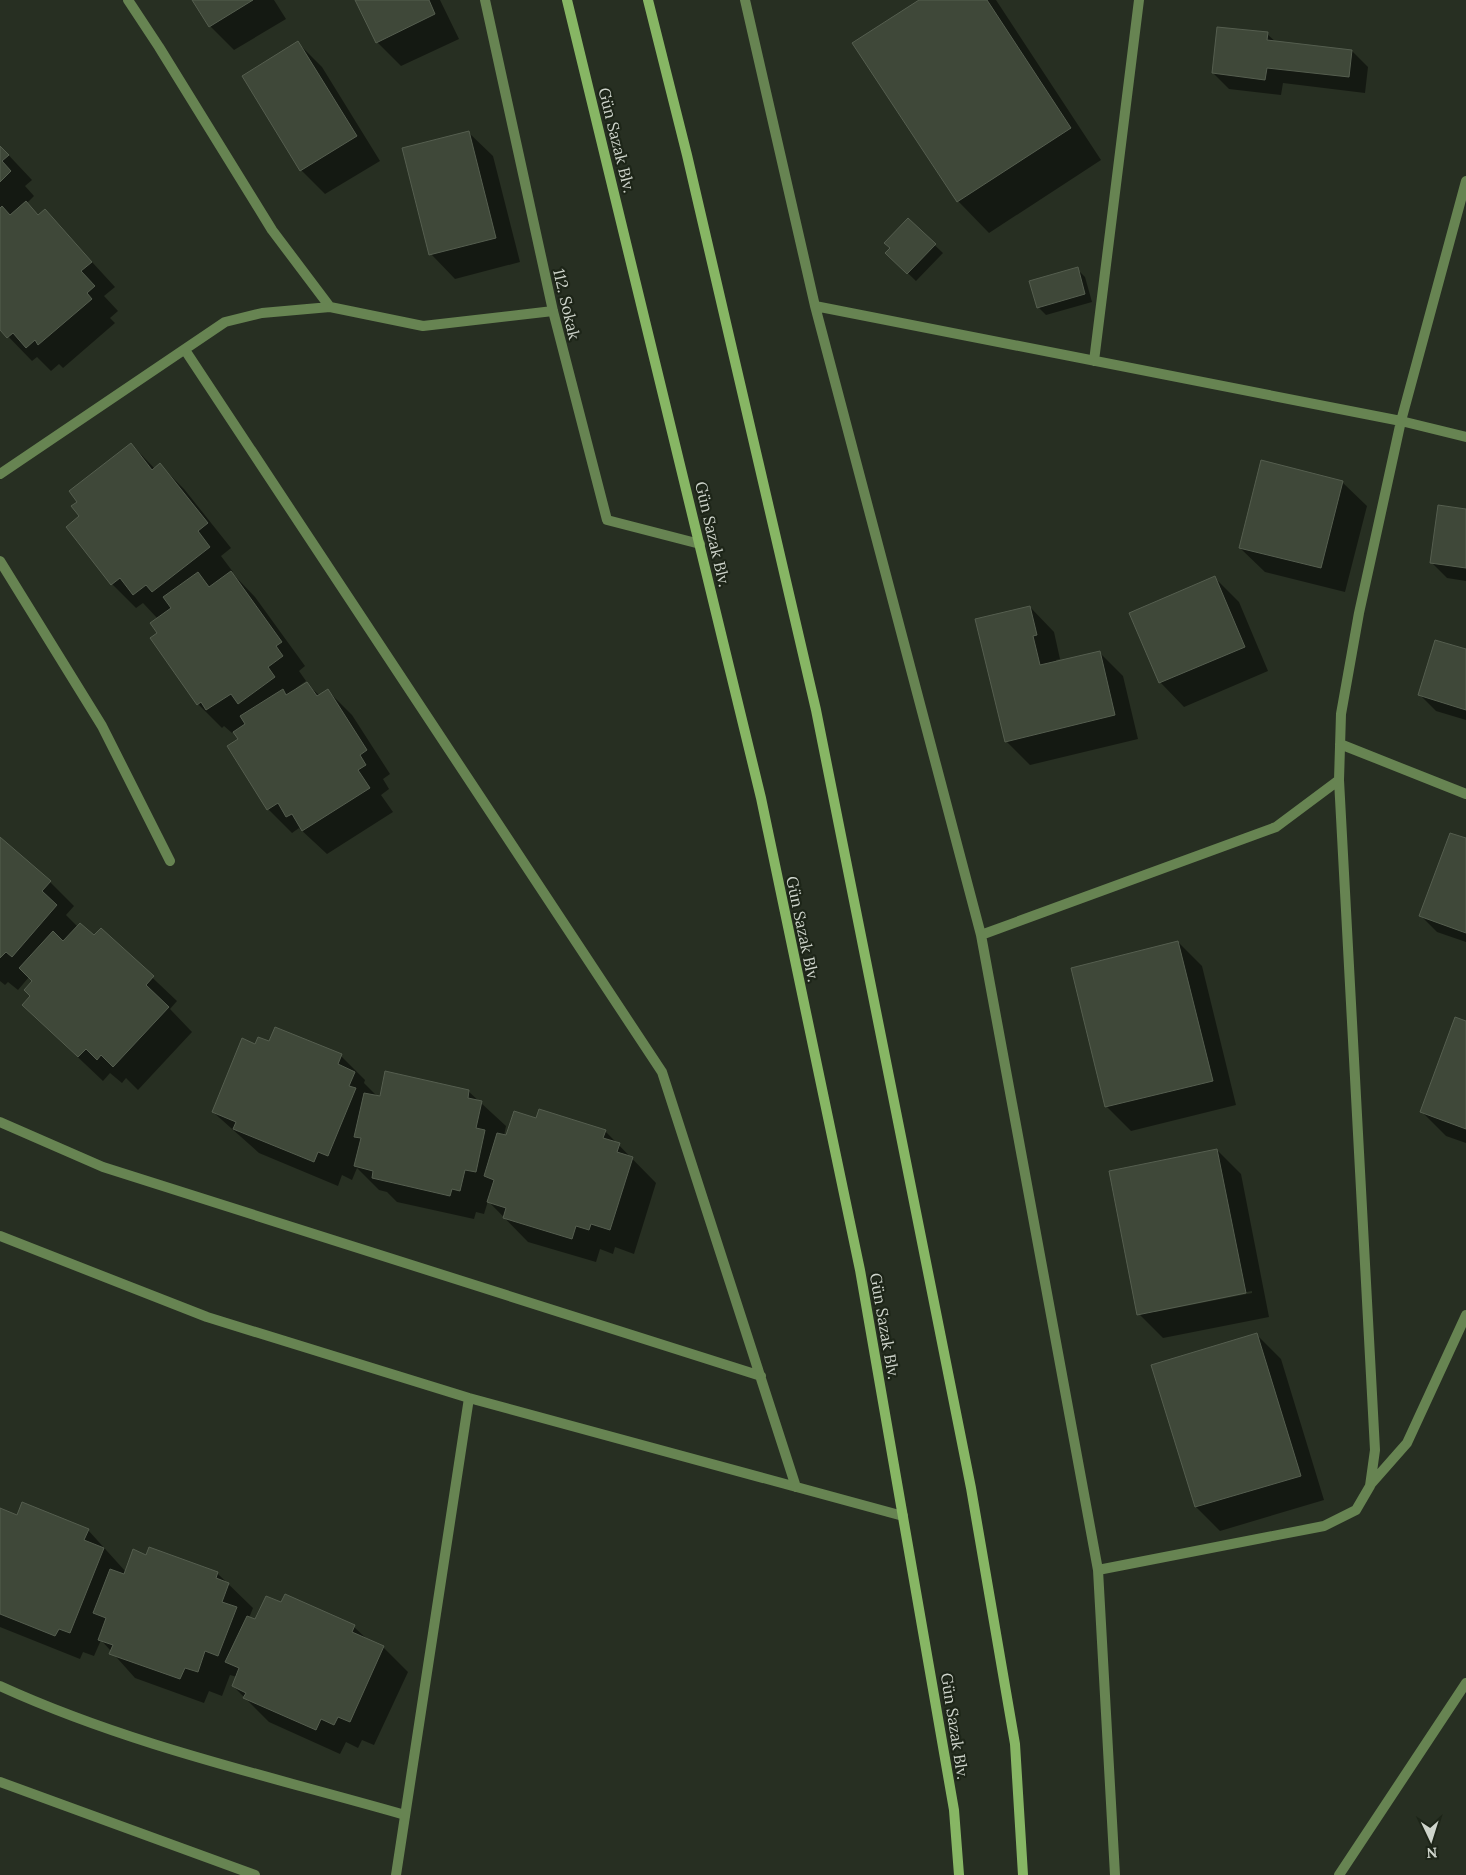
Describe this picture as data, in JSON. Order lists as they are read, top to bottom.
{
  "streets": {
    "main road": ["Gün Sazak Blv."],
    "street": ["112. Sokak"]
  },
  "crossings": [
    ["Gün Sazak Blv.", "112. Sokak"]
  ],
  "north": "bottom"
}
